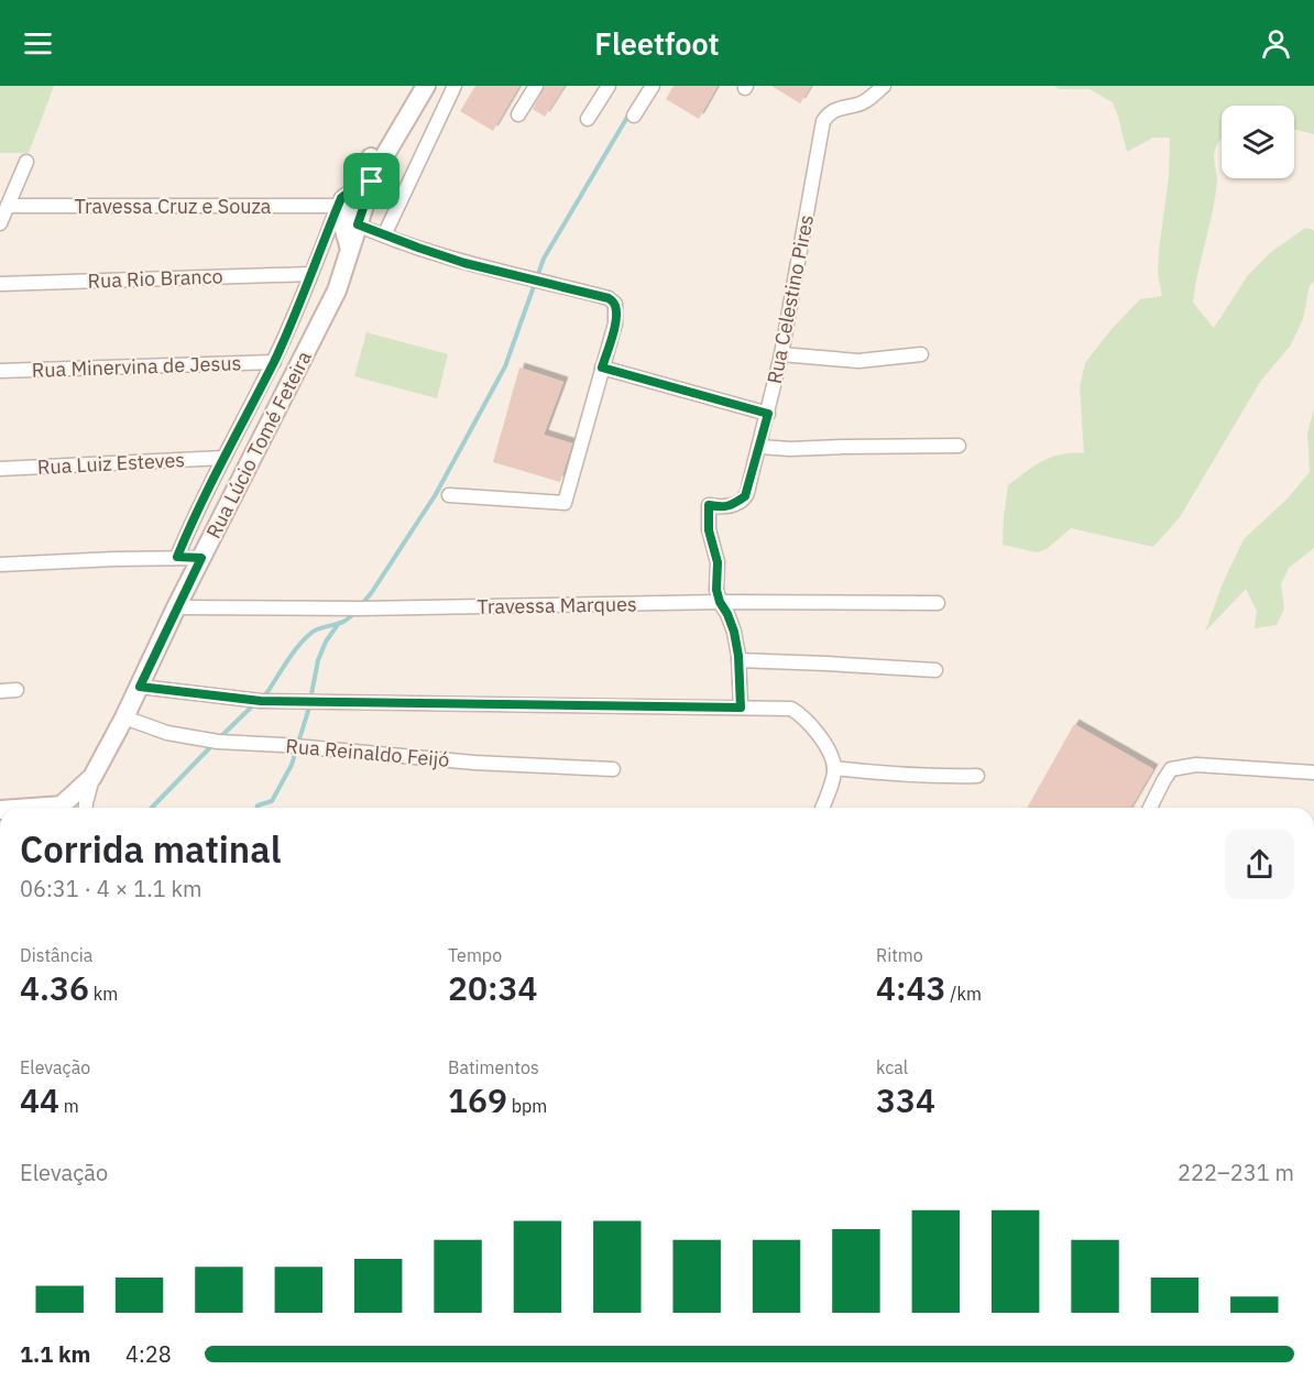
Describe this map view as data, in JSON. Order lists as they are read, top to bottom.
{
  "streets": {
    "main road": ["Rua Lúcio Tomé Feteira"],
    "street": [
      "Travessa Cruz e Souza",
      "Rua Rio Branco",
      "Rua Celestino Pires",
      "Rua Minervina de Jesus",
      "Rua Luiz Esteves",
      "Travessa Marques",
      "Rua Reinaldo Feijó"
    ]
  },
  "crossings": [
    ["Travessa Cruz e Souza", "Rua Lúcio Tomé Feteira"],
    ["Rua Rio Branco", "Rua Lúcio Tomé Feteira"],
    ["Rua Celestino Pires", "Travessa Marques"],
    ["Rua Minervina de Jesus", "Rua Lúcio Tomé Feteira"],
    ["Rua Lúcio Tomé Feteira", "Rua Luiz Esteves"],
    ["Rua Lúcio Tomé Feteira", "Travessa Marques"],
    ["Rua Lúcio Tomé Feteira", "Rua Reinaldo Feijó"]
  ],
  "page": {
    "header": "Fleetfoot",
    "heading": ["Corrida matinal", "06:31 · 4 × 1.1 km"],
    "stats": [
      ["Distância", "4.36 km"],
      ["Tempo", "20:34"],
      ["Ritmo", "4:43 /km"],
      ["Elevação", "44 m"],
      ["Batimentos", "169 bpm"],
      ["kcal", "334"]
    ],
    "chart": ["Elevação", "222–231 m"],
    "list": [
      {
        "name": "1.1 km",
        "note": "4:28"
      }
    ]
  }
}
